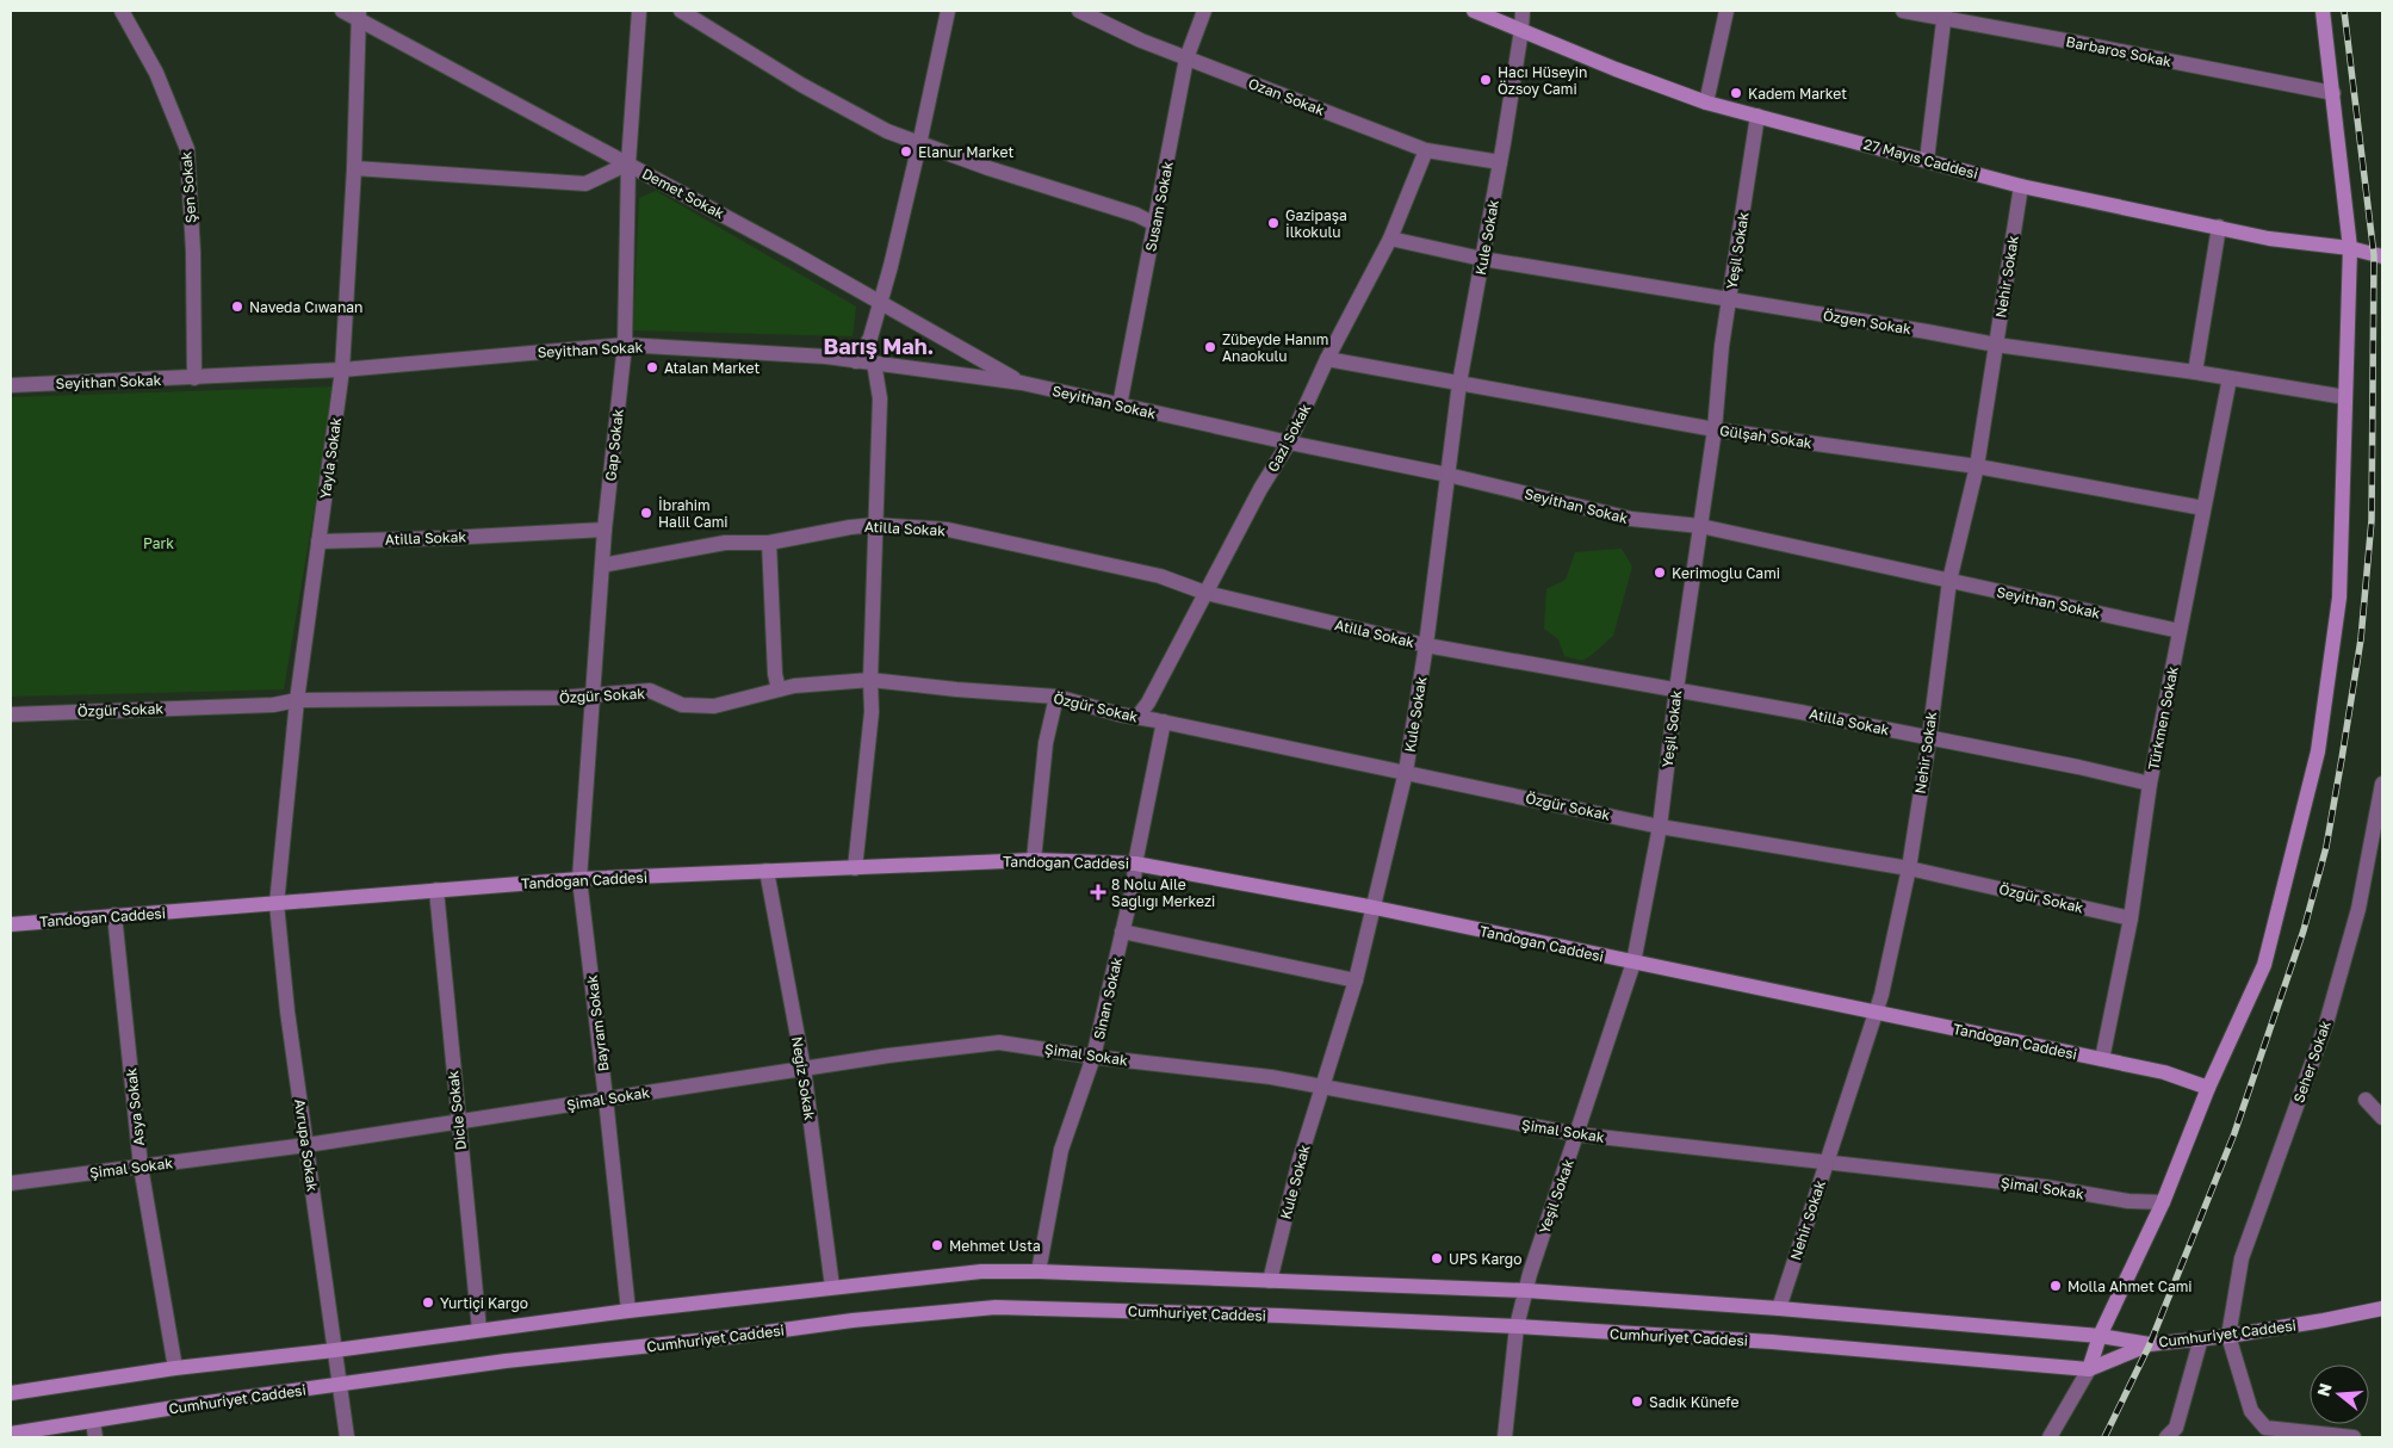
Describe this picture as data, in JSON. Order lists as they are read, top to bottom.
{
  "streets": {
    "street": [
      "Barbaros Sokak",
      "Ozan Sokak",
      "27 Mayıs Caddesi",
      "Şen Sokak",
      "Demet Sokak",
      "Susam Sokak",
      "Kule Sokak",
      "Yeşil Sokak",
      "Nehir Sokak",
      "Özgen Sokak",
      "Seyithan Sokak",
      "Gülşah Sokak",
      "Gazi Sokak",
      "Gap Sokak",
      "Yayla Sokak",
      "Atilla Sokak",
      "Özgür Sokak",
      "Türkmen Sokak",
      "Tandoğan Caddesi",
      "Sinan Sokak",
      "Bayram Sokak",
      "Şimal Sokak",
      "Seher Sokak",
      "Negiz Sokak",
      "Asya Sokak",
      "Dicle Sokak",
      "Avrupa Sokak",
      "Cumhuriyet Caddesi"
    ]
  },
  "crossings": [
    ["Ozan Sokak", "Susam Sokak"],
    ["Ozan Sokak", "Kule Sokak"],
    ["Ozan Sokak", "Gazi Sokak"],
    ["27 Mayıs Caddesi", "Kule Sokak"],
    ["27 Mayıs Caddesi", "Yeşil Sokak"],
    ["27 Mayıs Caddesi", "Nehir Sokak"],
    ["Şen Sokak", "Seyithan Sokak"],
    ["Demet Sokak", "Seyithan Sokak"],
    ["Demet Sokak", "Gap Sokak"],
    ["Demet Sokak", "Yayla Sokak"],
    ["Susam Sokak", "Seyithan Sokak"],
    ["Kule Sokak", "Özgen Sokak"],
    ["Kule Sokak", "Seyithan Sokak"],
    ["Kule Sokak", "Gülşah Sokak"],
    ["Kule Sokak", "Atilla Sokak"],
    ["Kule Sokak", "Özgür Sokak"],
    ["Kule Sokak", "Tandoğan Caddesi"],
    ["Kule Sokak", "Şimal Sokak"],
    ["Yeşil Sokak", "Özgen Sokak"],
    ["Yeşil Sokak", "Seyithan Sokak"],
    ["Yeşil Sokak", "Gülşah Sokak"],
    ["Yeşil Sokak", "Atilla Sokak"],
    ["Yeşil Sokak", "Özgür Sokak"],
    ["Yeşil Sokak", "Tandoğan Caddesi"],
    ["Yeşil Sokak", "Şimal Sokak"],
    ["Yeşil Sokak", "Cumhuriyet Caddesi"],
    ["Nehir Sokak", "Özgen Sokak"],
    ["Nehir Sokak", "Seyithan Sokak"],
    ["Nehir Sokak", "Gülşah Sokak"],
    ["Nehir Sokak", "Atilla Sokak"],
    ["Nehir Sokak", "Özgür Sokak"],
    ["Nehir Sokak", "Tandoğan Caddesi"],
    ["Nehir Sokak", "Şimal Sokak"],
    ["Özgen Sokak", "Gazi Sokak"],
    ["Özgen Sokak", "Türkmen Sokak"],
    ["Seyithan Sokak", "Gazi Sokak"],
    ["Seyithan Sokak", "Gap Sokak"],
    ["Seyithan Sokak", "Yayla Sokak"],
    ["Seyithan Sokak", "Türkmen Sokak"],
    ["Gülşah Sokak", "Gazi Sokak"],
    ["Gülşah Sokak", "Türkmen Sokak"],
    ["Gazi Sokak", "Atilla Sokak"],
    ["Gazi Sokak", "Özgür Sokak"],
    ["Gap Sokak", "Atilla Sokak"],
    ["Gap Sokak", "Özgür Sokak"],
    ["Gap Sokak", "Tandoğan Caddesi"],
    ["Gap Sokak", "Bayram Sokak"],
    ["Yayla Sokak", "Atilla Sokak"],
    ["Yayla Sokak", "Özgür Sokak"],
    ["Yayla Sokak", "Tandoğan Caddesi"],
    ["Yayla Sokak", "Avrupa Sokak"],
    ["Atilla Sokak", "Türkmen Sokak"],
    ["Özgür Sokak", "Türkmen Sokak"],
    ["Özgür Sokak", "Sinan Sokak"],
    ["Türkmen Sokak", "Tandoğan Caddesi"],
    ["Tandoğan Caddesi", "Sinan Sokak"],
    ["Tandoğan Caddesi", "Bayram Sokak"],
    ["Tandoğan Caddesi", "Negiz Sokak"],
    ["Tandoğan Caddesi", "Asya Sokak"],
    ["Tandoğan Caddesi", "Dicle Sokak"],
    ["Tandoğan Caddesi", "Avrupa Sokak"],
    ["Sinan Sokak", "Şimal Sokak"],
    ["Bayram Sokak", "Şimal Sokak"],
    ["Şimal Sokak", "Negiz Sokak"],
    ["Şimal Sokak", "Asya Sokak"],
    ["Şimal Sokak", "Dicle Sokak"],
    ["Şimal Sokak", "Avrupa Sokak"],
    ["Seher Sokak", "Cumhuriyet Caddesi"],
    ["Avrupa Sokak", "Cumhuriyet Caddesi"]
  ],
  "districts": ["Barış Mah."],
  "parks": ["Park"],
  "places": {
    "other": [
      "Hacı Hüseyin Özsoy Cami",
      "Kadem Market",
      "Elanur Market",
      "Gazipaşa İlkokulu",
      "Naveda Cıwanan",
      "Zübeyde Hanım Anaokulu",
      "Atalan Market",
      "İbrahim Halil Cami",
      "Kerimoğlu Cami",
      "Mehmet Usta",
      "UPS Kargo",
      "Molla Ahmet Cami",
      "Yurtiçi Kargo",
      "Sadık Künefe"
    ],
    "health": ["8 Nolu Aile Sağlığı Merkezi"]
  },
  "north": "left"
}
